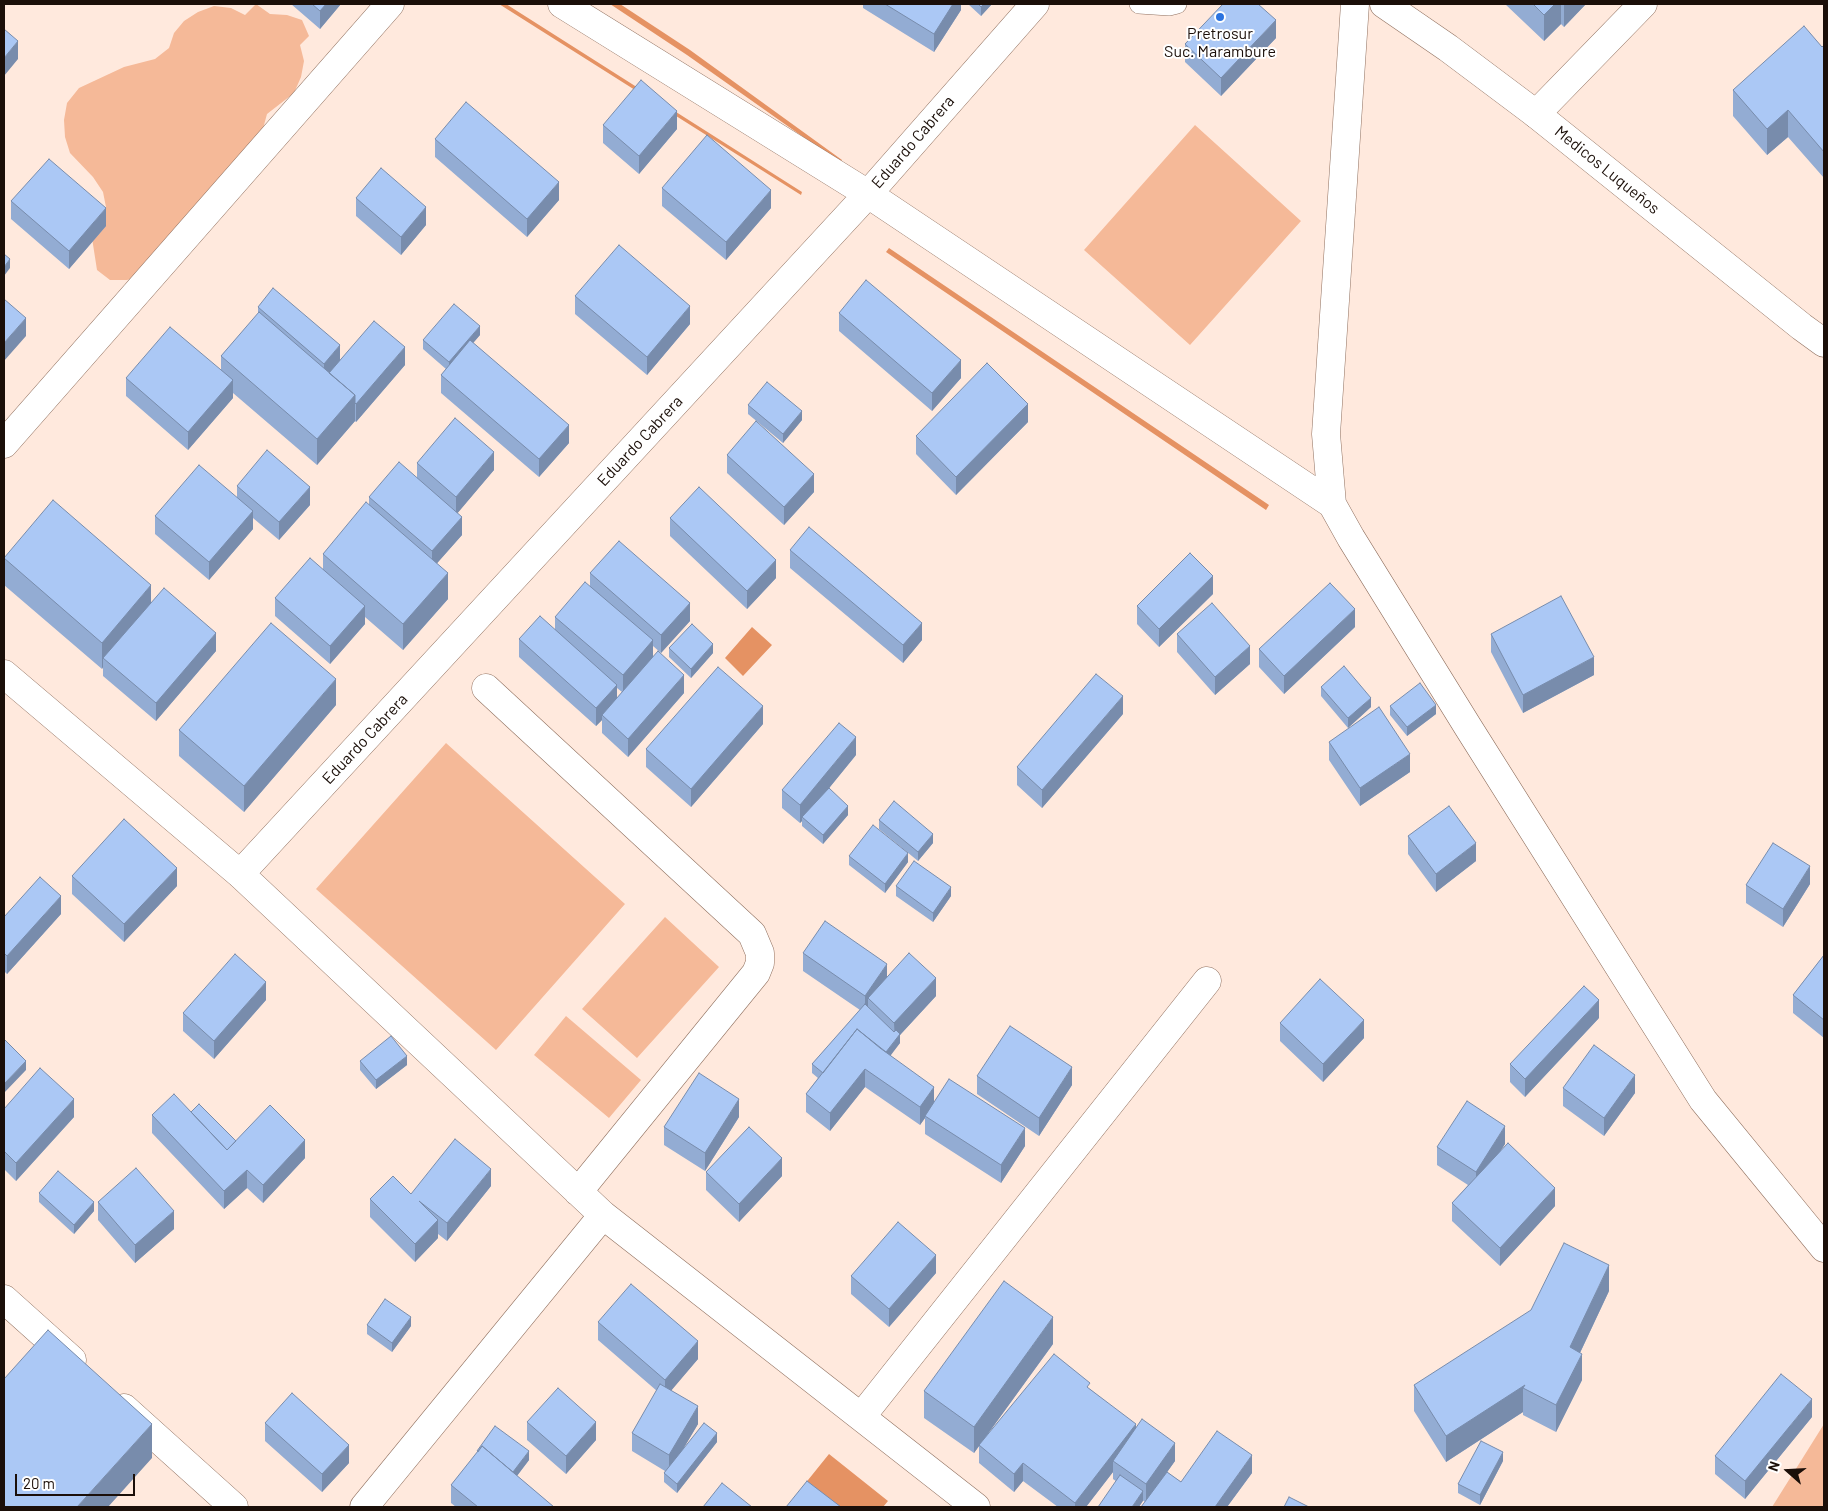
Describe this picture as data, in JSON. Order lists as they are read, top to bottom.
{
  "streets": {
    "street": ["Eduardo Cabrera", "Medicos Luqueños"]
  },
  "places": ["Pretrosur Suc. Marambure"],
  "scale_bar": "20 m",
  "north": "left"
}
